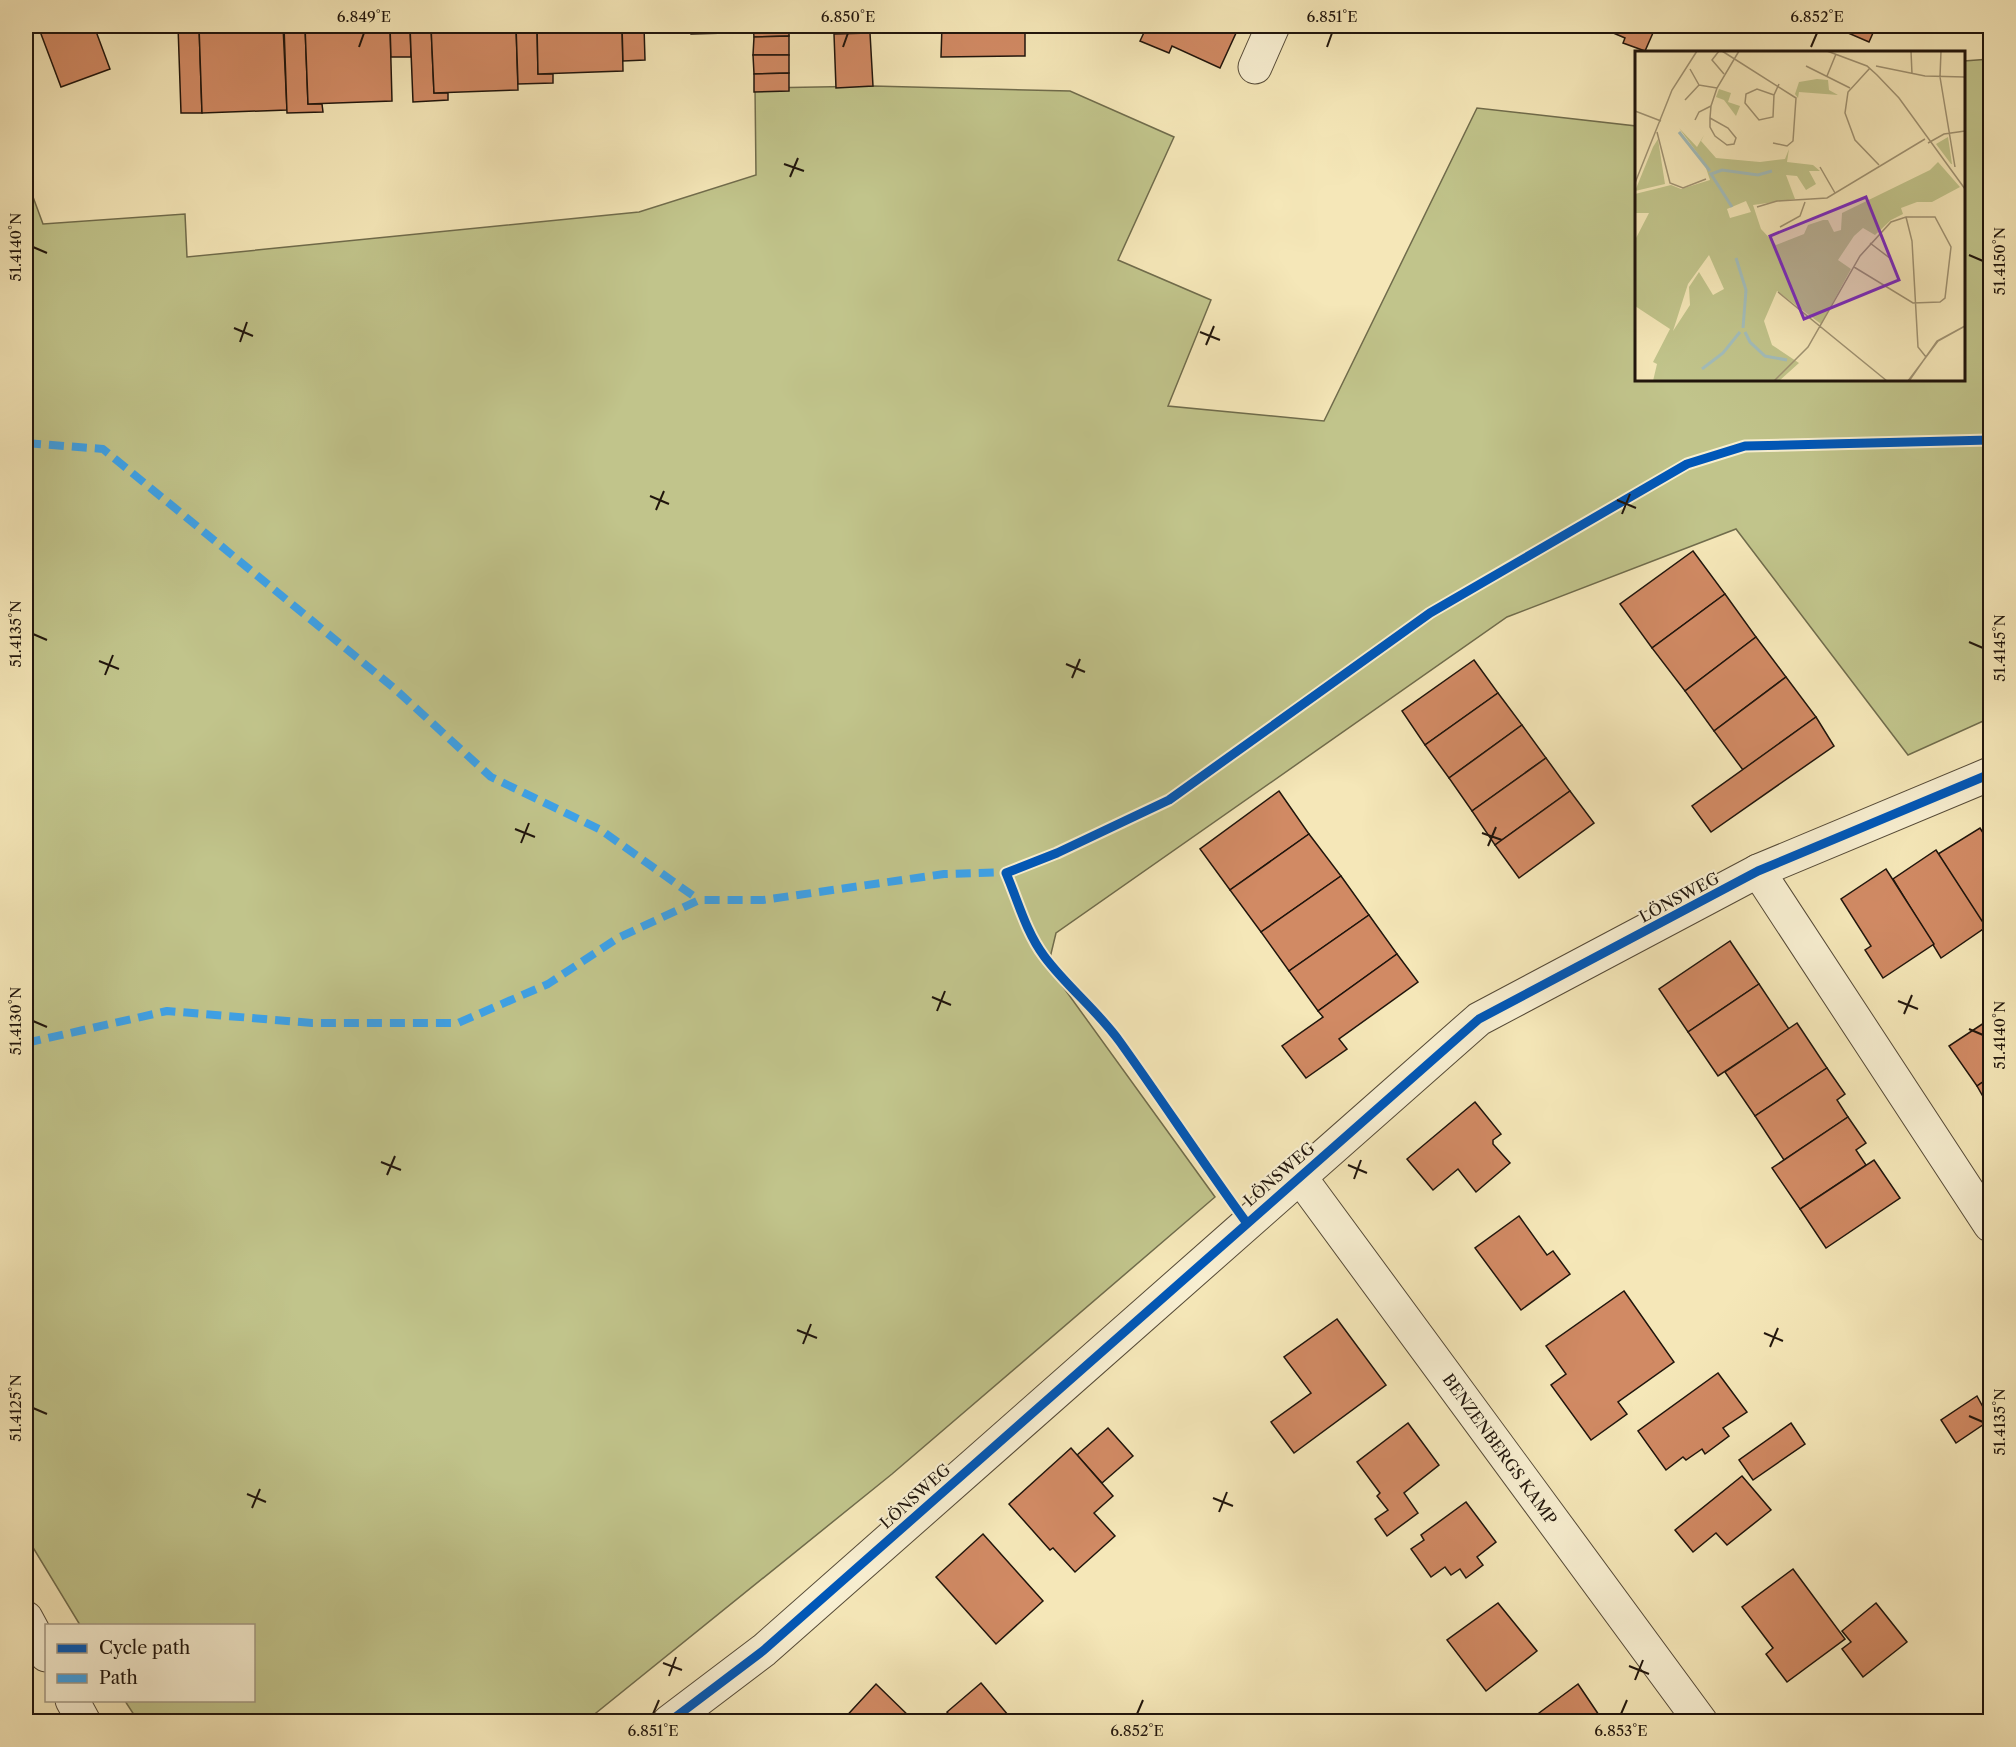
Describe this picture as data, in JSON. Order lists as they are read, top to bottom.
{
  "streets": {
    "street": ["LÖNSWEG", "BENZENBERGS KAMP"]
  },
  "crossings": [
    ["LÖNSWEG", "BENZENBERGS KAMP"]
  ],
  "legend": ["Cycle path", "Path"],
  "coordinates": [
    "6.849°E",
    "6.850°E",
    "6.851°E",
    "6.852°E",
    "51.4140°N",
    "51.4150°N",
    "51.4135°N",
    "51.4145°N",
    "51.4130°N",
    "51.4125°N",
    "6.853°E"
  ]
}
